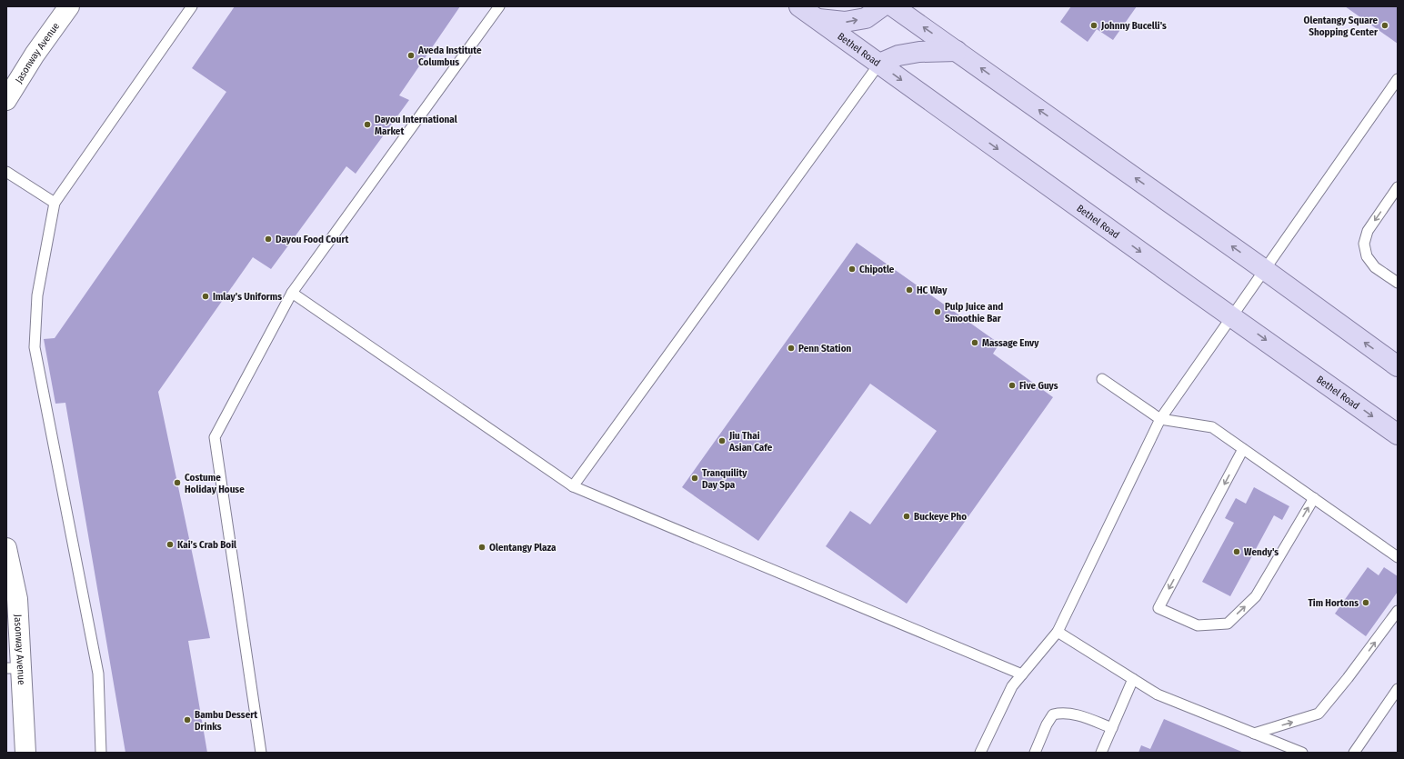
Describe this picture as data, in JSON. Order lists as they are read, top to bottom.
{
  "streets": {
    "main road": ["Bethel Road"],
    "street": ["Jasonway Avenue"]
  },
  "places": [
    "Johnny Bucelli's",
    "Olentangy Square Shopping Center",
    "Aveda Institute Columbus",
    "Dayou International Market",
    "Dayou Food Court",
    "Chipotle",
    "HC Way",
    "Imlay's Uniforms",
    "Pulp Juice and Smoothie Bar",
    "Massage Envy",
    "Penn Station",
    "Five Guys",
    "Jiu Thai Asian Cafe",
    "Tranquility Day Spa",
    "Costume Holiday House",
    "Buckeye Pho",
    "Kai’s Crab Boil",
    "Olentangy Plaza",
    "Wendy's",
    "Tim Hortons",
    "Bambu Dessert Drinks"
  ]
}
